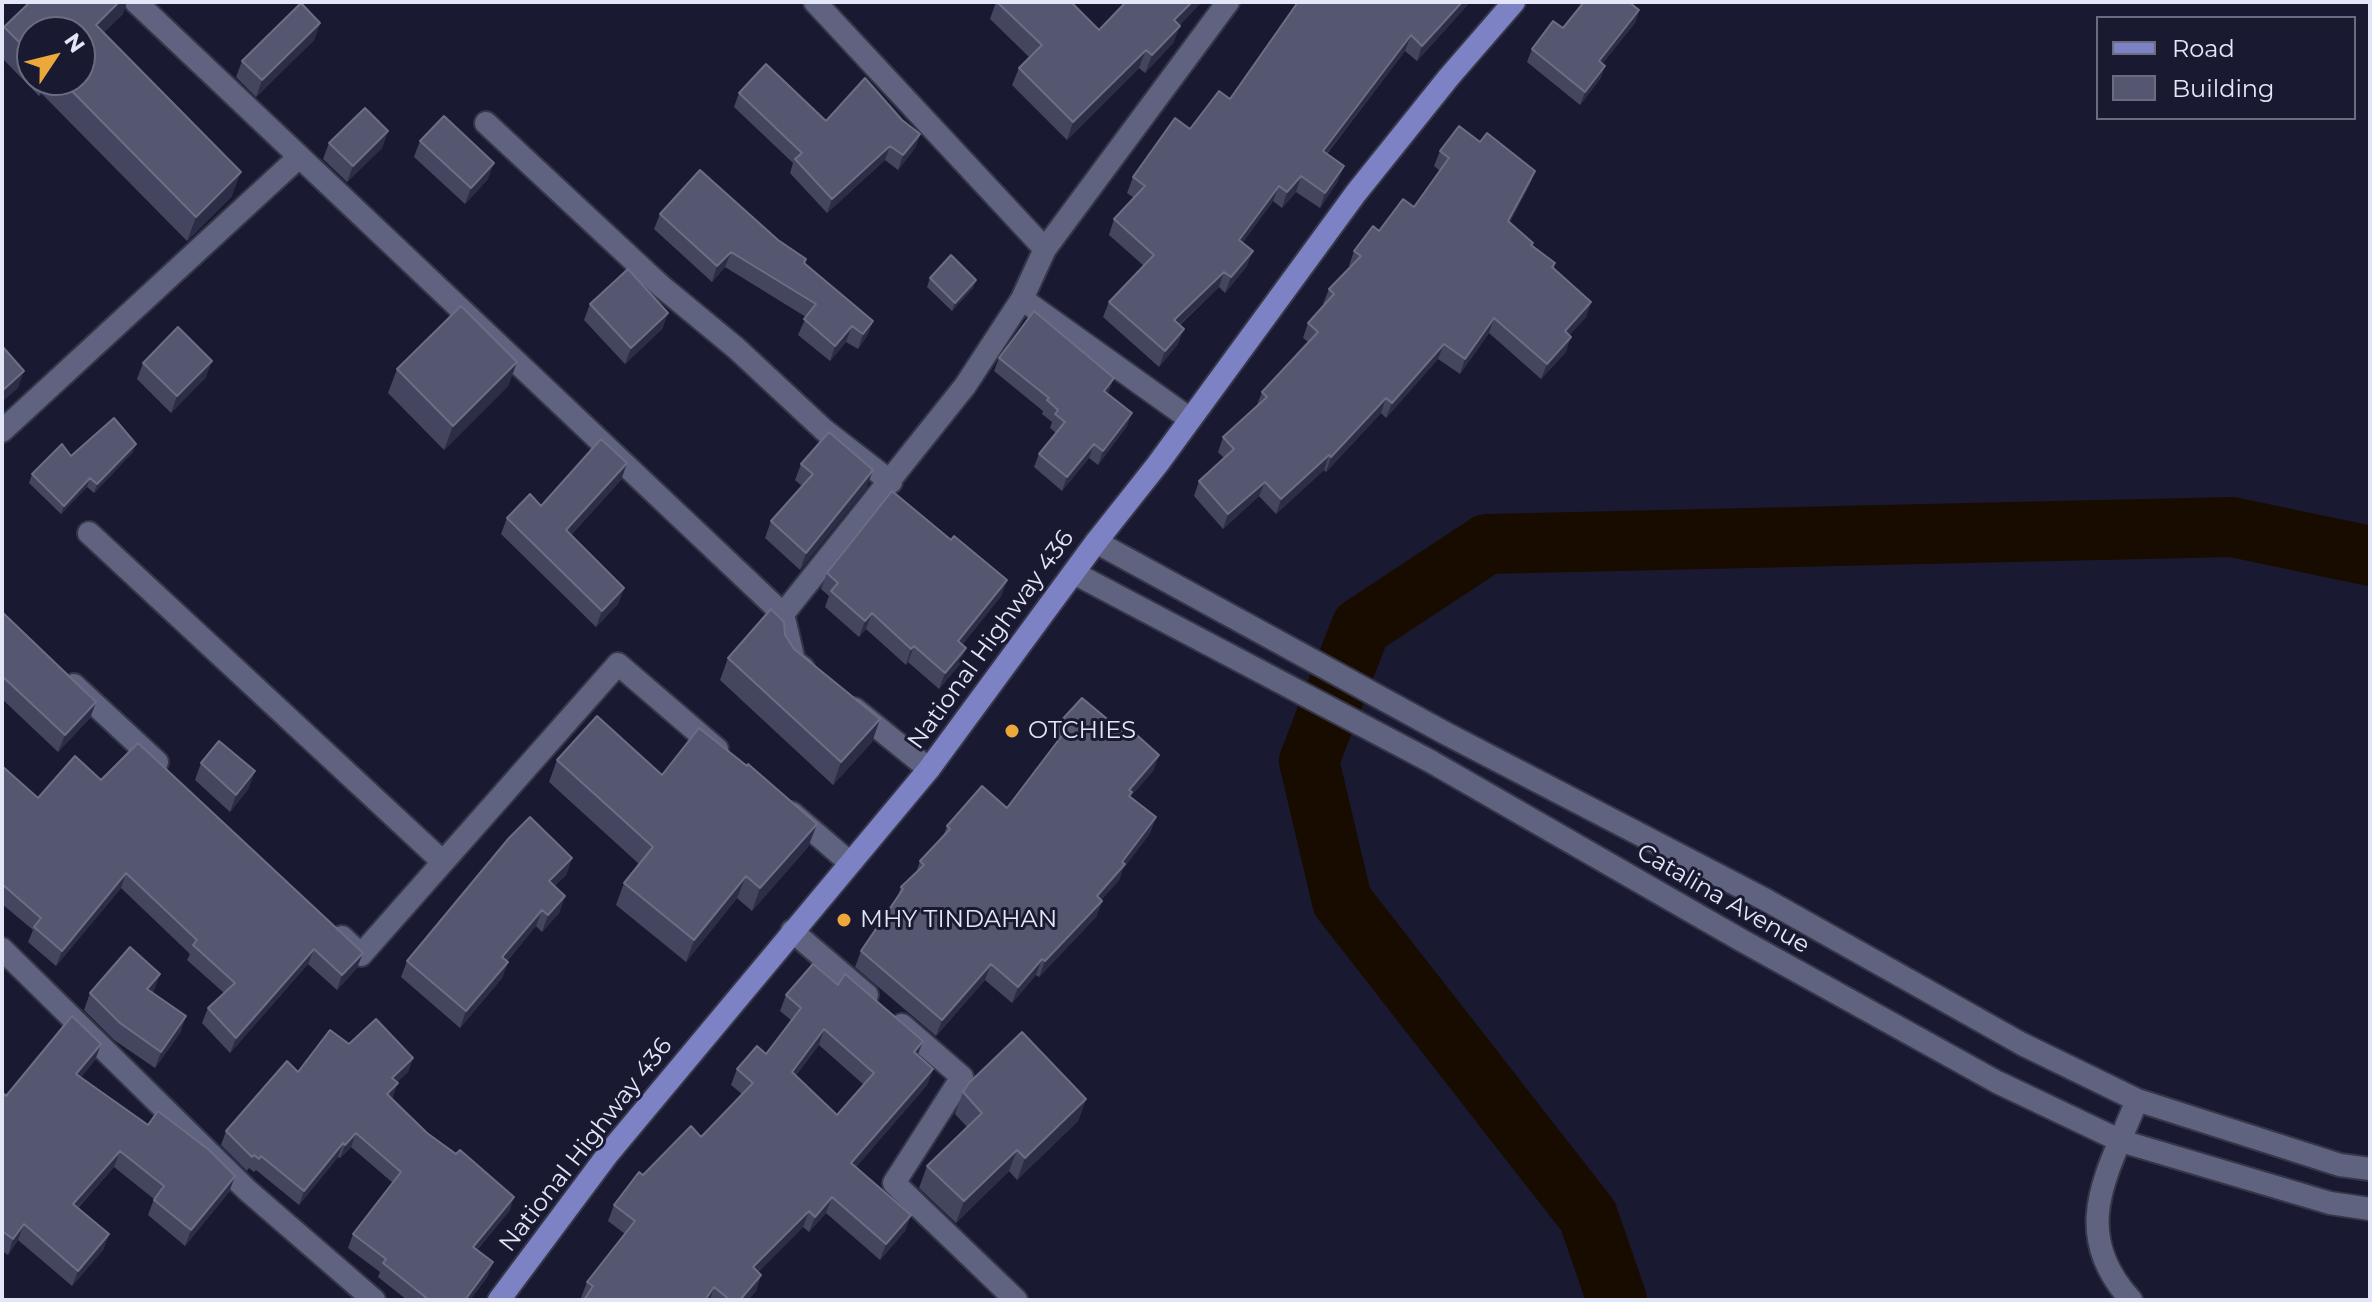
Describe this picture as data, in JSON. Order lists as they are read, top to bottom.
{
  "streets": {
    "main road": ["National Highway 436"],
    "street": ["Catalina Avenue"]
  },
  "crossings": [
    ["National Highway 436", "Catalina Avenue"]
  ],
  "places": ["OTCHIES", "MHY TINDAHAN"],
  "legend": ["Road", "Building"],
  "north": "top right"
}
